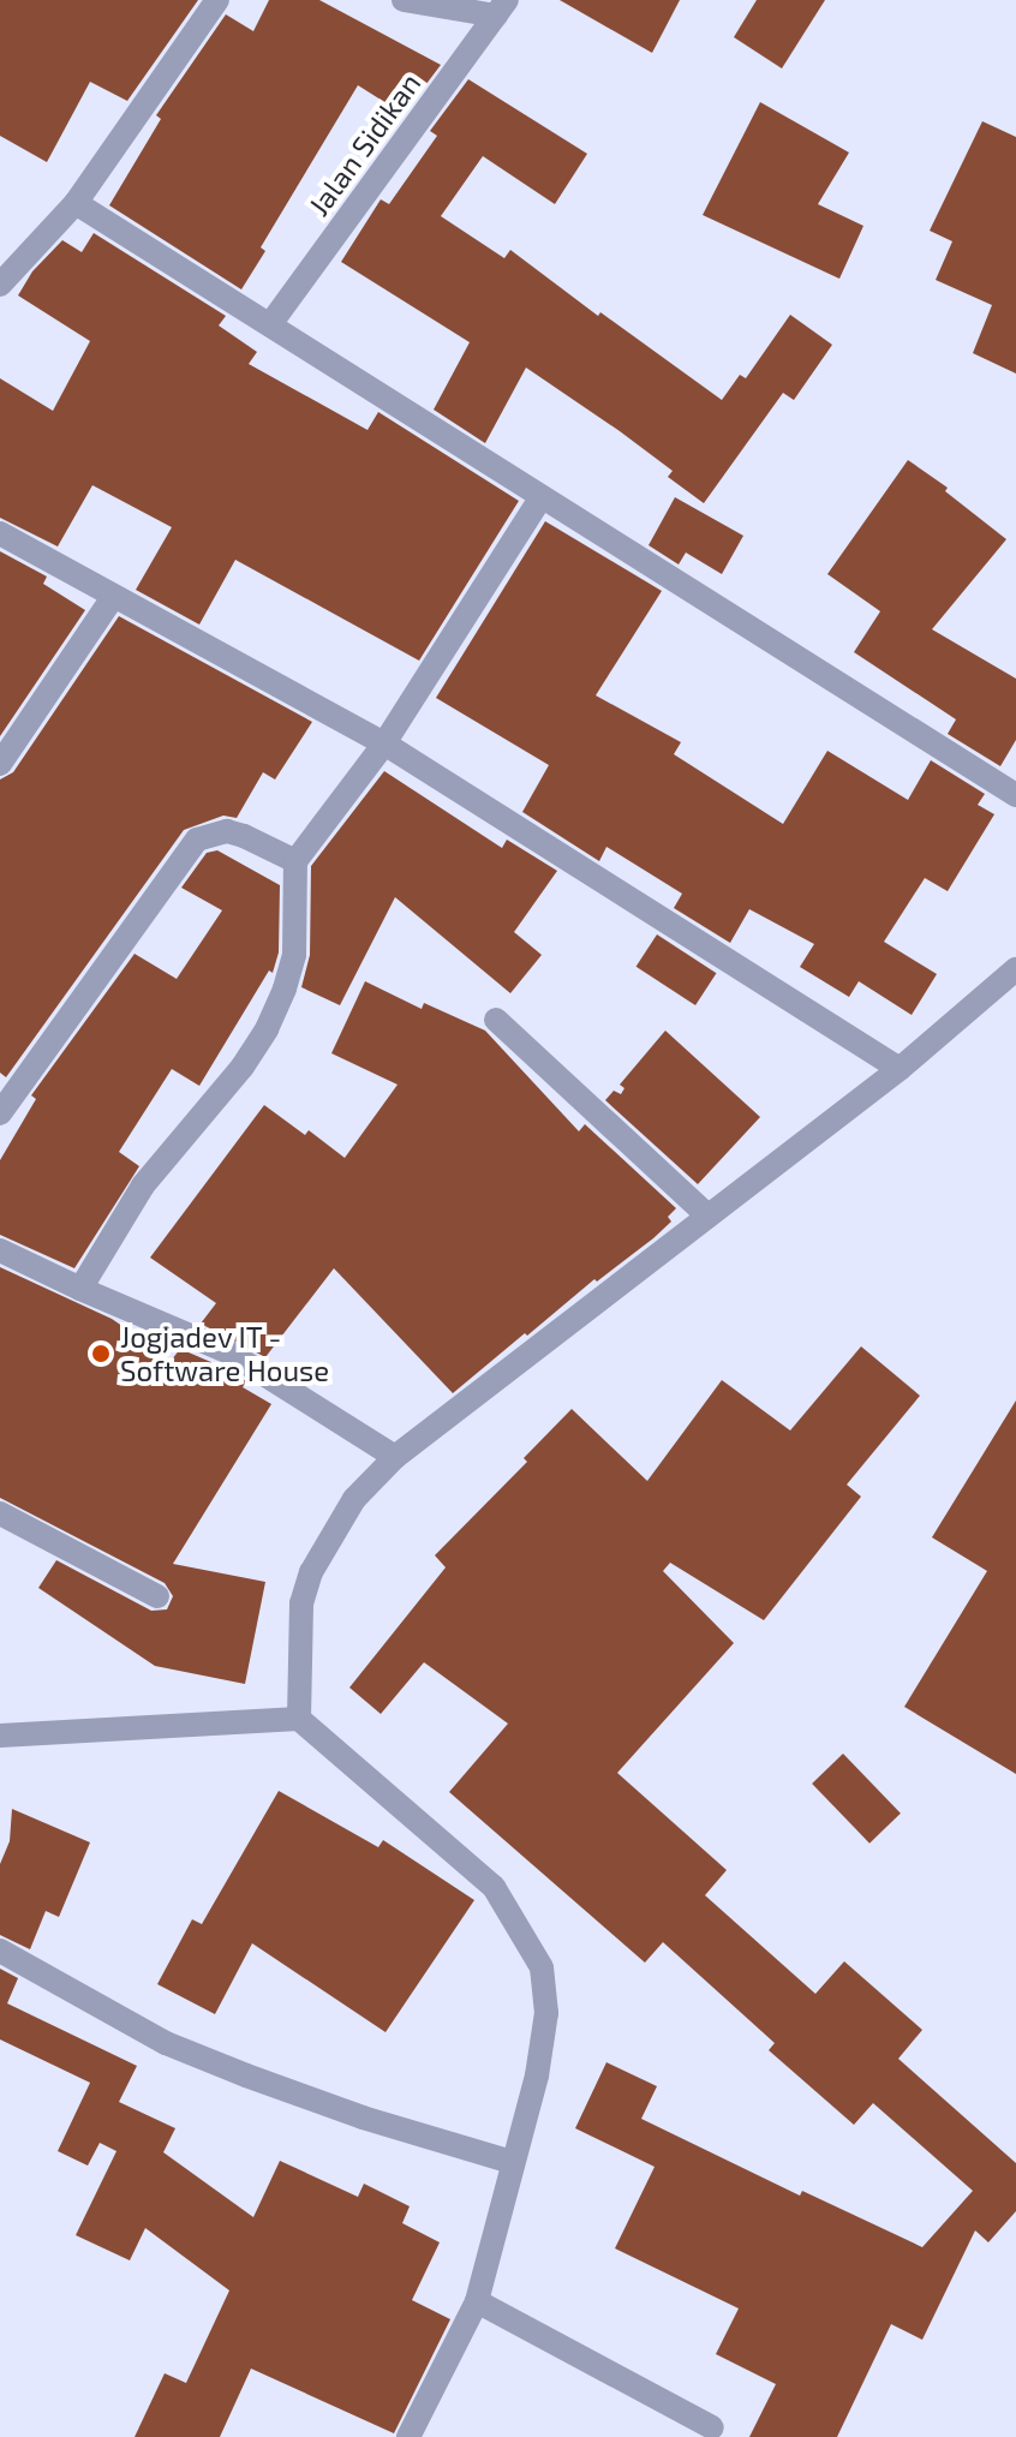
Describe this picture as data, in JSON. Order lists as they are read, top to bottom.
{
  "streets": {
    "street": ["Jalan Sidikan"]
  },
  "places": ["Jogjadev IT - Software House"]
}
